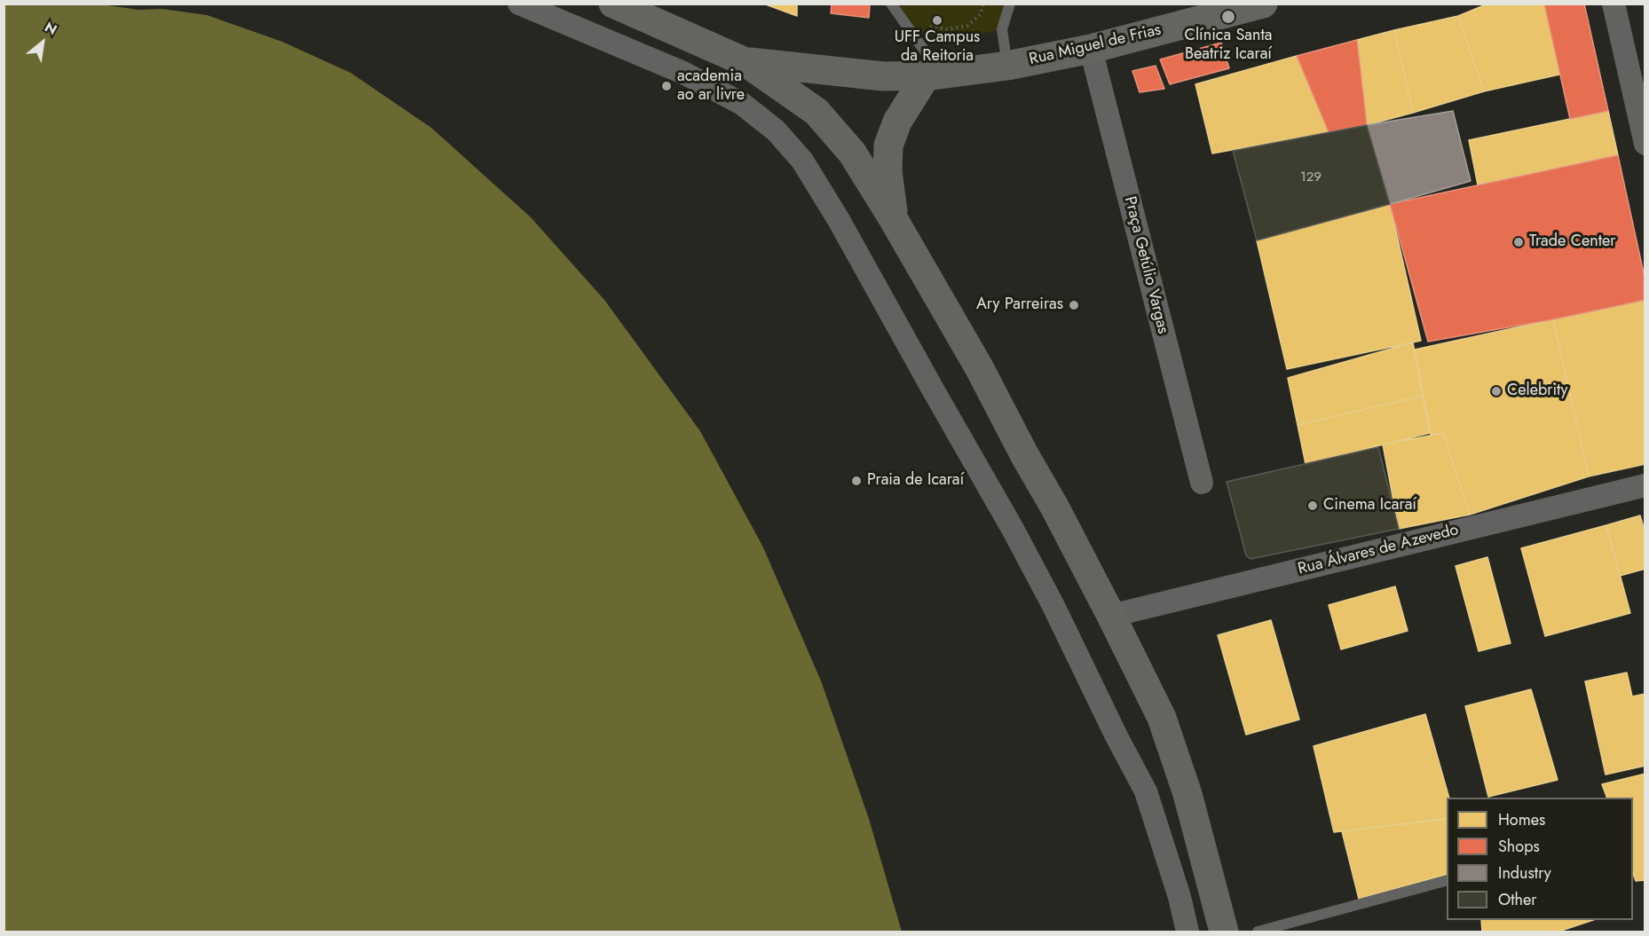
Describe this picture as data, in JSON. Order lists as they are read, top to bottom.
{
  "streets": {
    "main road": ["Rua Miguel de Frias"],
    "street": ["Praça Getúlio Vargas", "Rua Álvares de Azevedo"]
  },
  "crossings": [
    ["Rua Miguel de Frias", "Praça Getúlio Vargas"]
  ],
  "places": [
    "Clínica Santa Beatriz Icaraí",
    "UFF Campus da Reitoria",
    "academia ao ar livre",
    "Trade Center",
    "Ary Parreiras",
    "Celebrity",
    "Praia de Icaraí",
    "Cinema Icaraí"
  ],
  "house_numbers": ["129"],
  "legend": [
    "Homes",
    "Shops",
    "Industry",
    "Other"
  ],
  "north": "top right"
}
